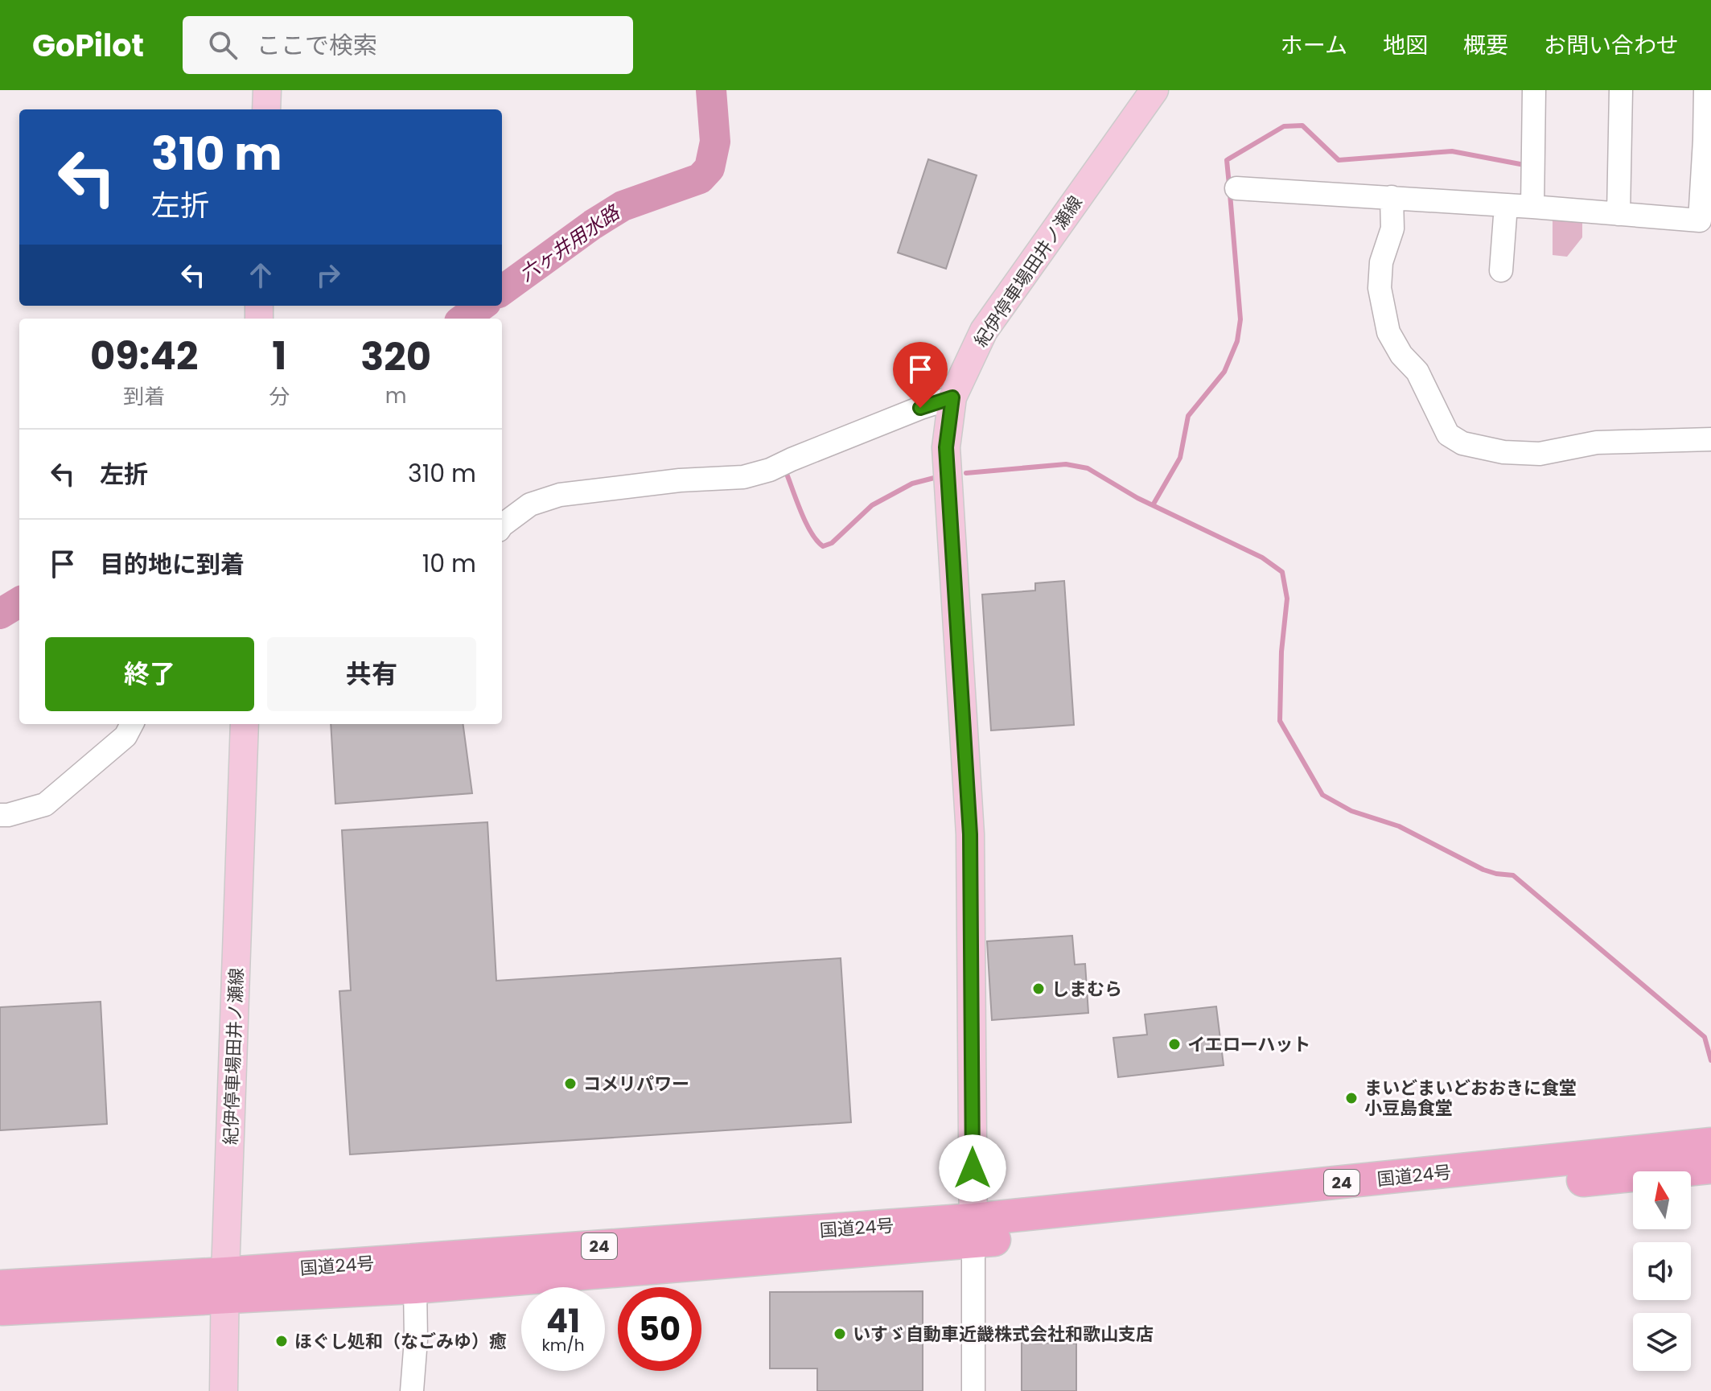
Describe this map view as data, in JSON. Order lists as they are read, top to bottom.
{
  "streets": {
    "highway": ["国道24号", "24"],
    "main road": ["紀伊停車場田井ノ瀬線"]
  },
  "crossings": [
    ["紀伊停車場田井ノ瀬線", "国道24号"]
  ],
  "water": ["六ヶ井用水路"],
  "places": [
    "しまむら",
    "イエローハット",
    "コメリパワー",
    "まいどまいどおおきに食堂 小豆島食堂",
    "いすゞ自動車近畿株式会社和歌山支店",
    "ほぐし処和（なごみゆ）癒"
  ],
  "north": "top",
  "page": {
    "header": "GoPilot",
    "search": "ここで検索",
    "nav": [
      "ホーム",
      "地図",
      "概要",
      "お問い合わせ"
    ],
    "turn": ["310 m", "左折"],
    "eta": [
      "09:42",
      "到着",
      "1",
      "分",
      "320",
      "m"
    ],
    "list": [
      {
        "name": "左折",
        "value": "310 m"
      },
      {
        "name": "目的地に到着",
        "value": "10 m"
      }
    ],
    "buttons": ["終了", "共有"],
    "speed": "41 km/h",
    "limit": "50"
  }
}
